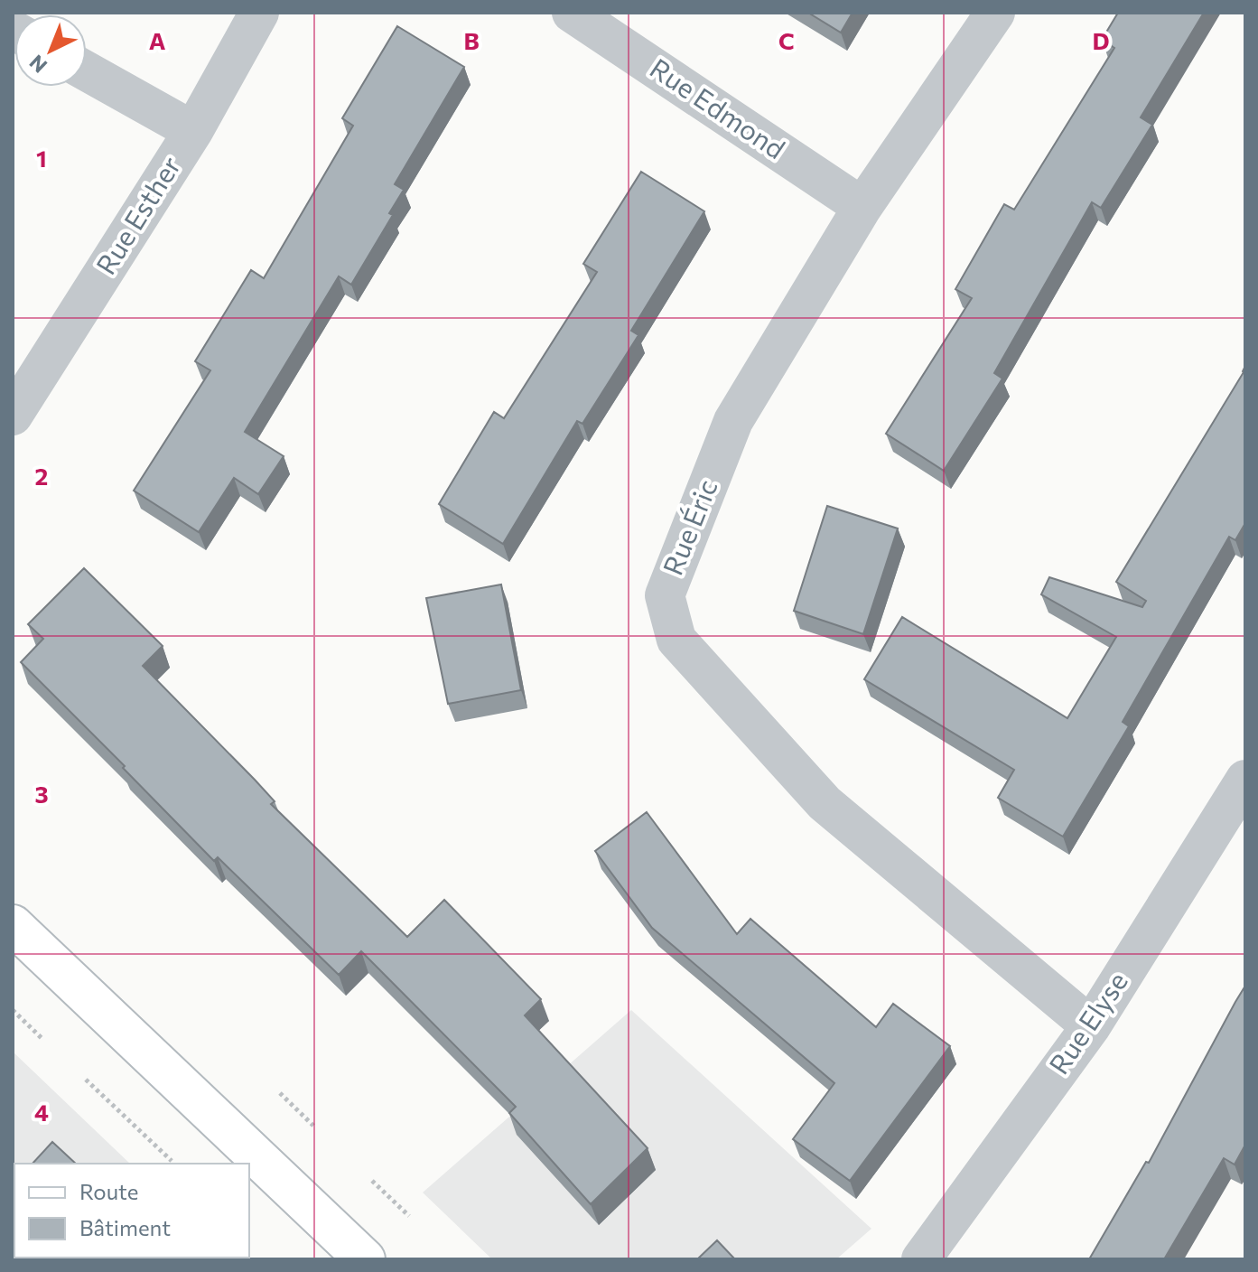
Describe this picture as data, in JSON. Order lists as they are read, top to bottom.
{
  "streets": {
    "street": [
      "Rue Edmond",
      "Rue Esther",
      "Rue Éric",
      "Rue Elyse"
    ]
  },
  "crossings": [
    ["Rue Edmond", "Rue Éric"],
    ["Rue Éric", "Rue Elyse"]
  ],
  "legend": ["Route", "Bâtiment"],
  "north": "bottom left",
  "grid": {
    "columns": [
      "A",
      "B",
      "C",
      "D"
    ],
    "rows": [
      "1",
      "2",
      "3",
      "4"
    ]
  }
}
